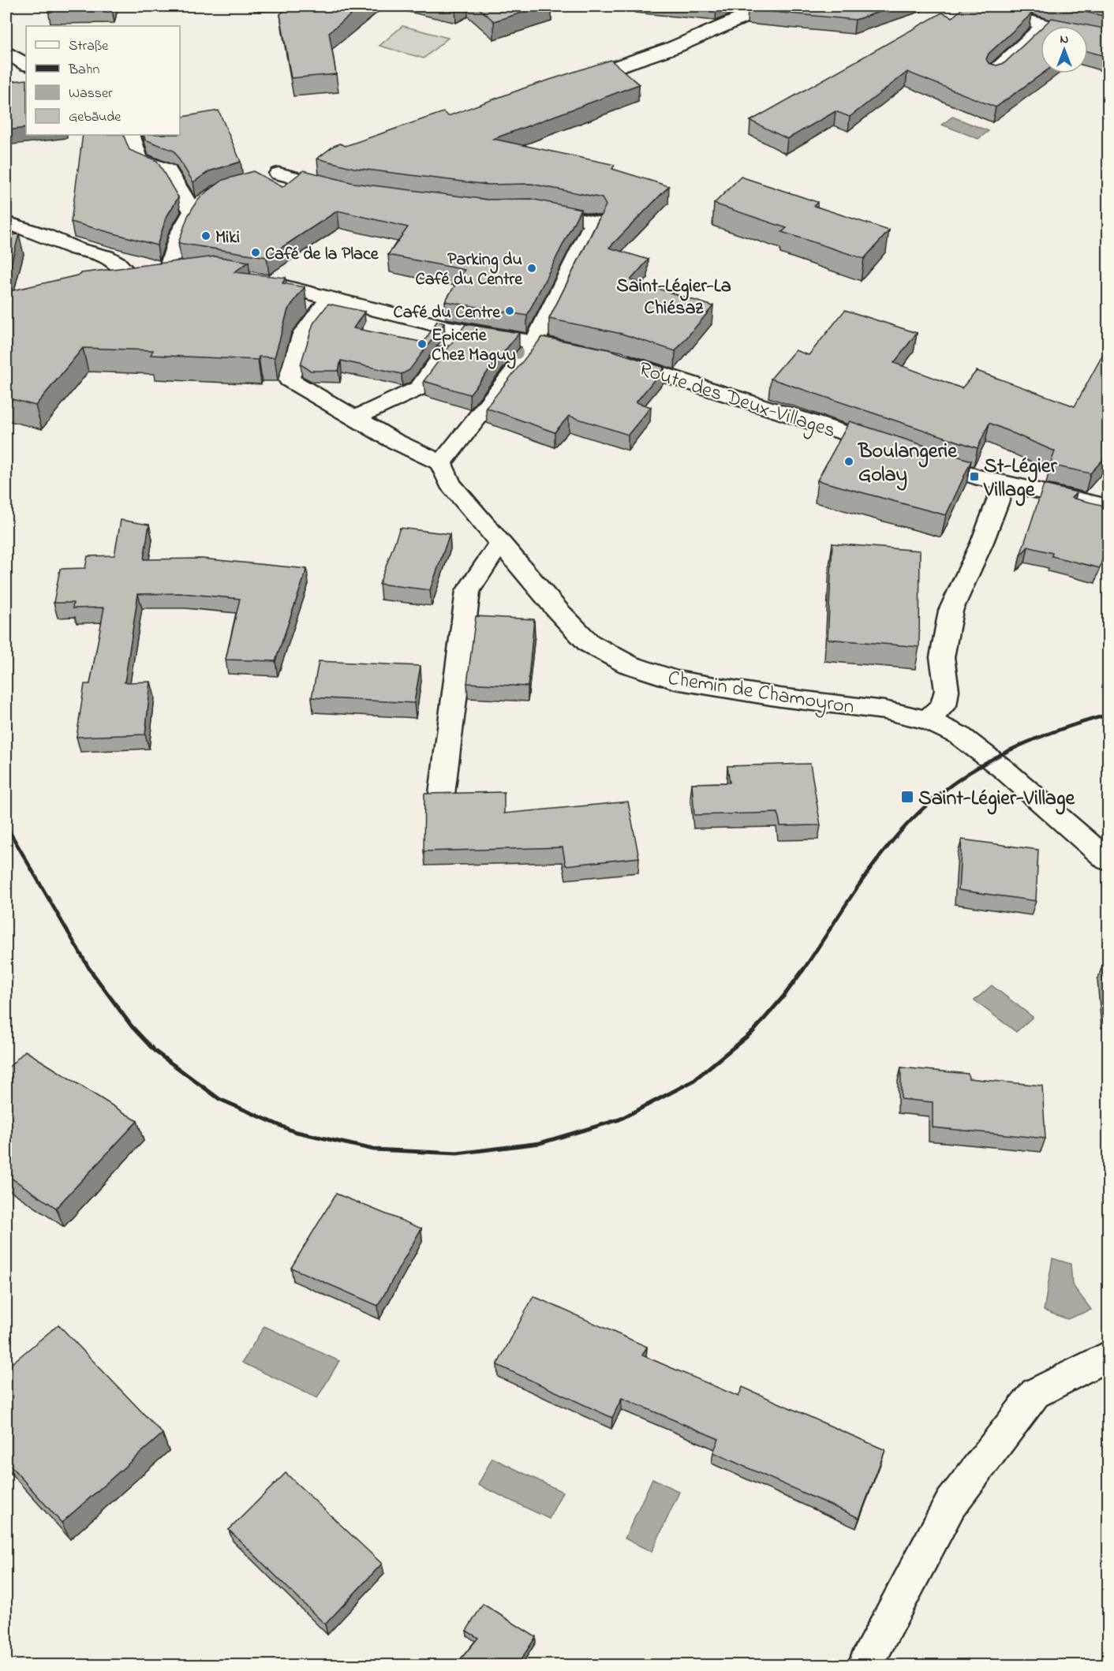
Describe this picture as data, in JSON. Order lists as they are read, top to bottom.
{
  "streets": {
    "street": ["Route des Deux-Villages", "Chemin de Chamoyron"]
  },
  "districts": ["Saint-Légier-La Chiésaz"],
  "places": {
    "other": [
      "Miki",
      "Café de la Place",
      "Parking du Café du Centre",
      "Café du Centre",
      "Epicerie Chez Maguy",
      "Boulangerie Golay"
    ],
    "transit": ["St-Légier Village", "Saint-Légier-Village"]
  },
  "legend": [
    "Straße",
    "Bahn",
    "Wasser",
    "Gebäude"
  ],
  "north": "top"
}
